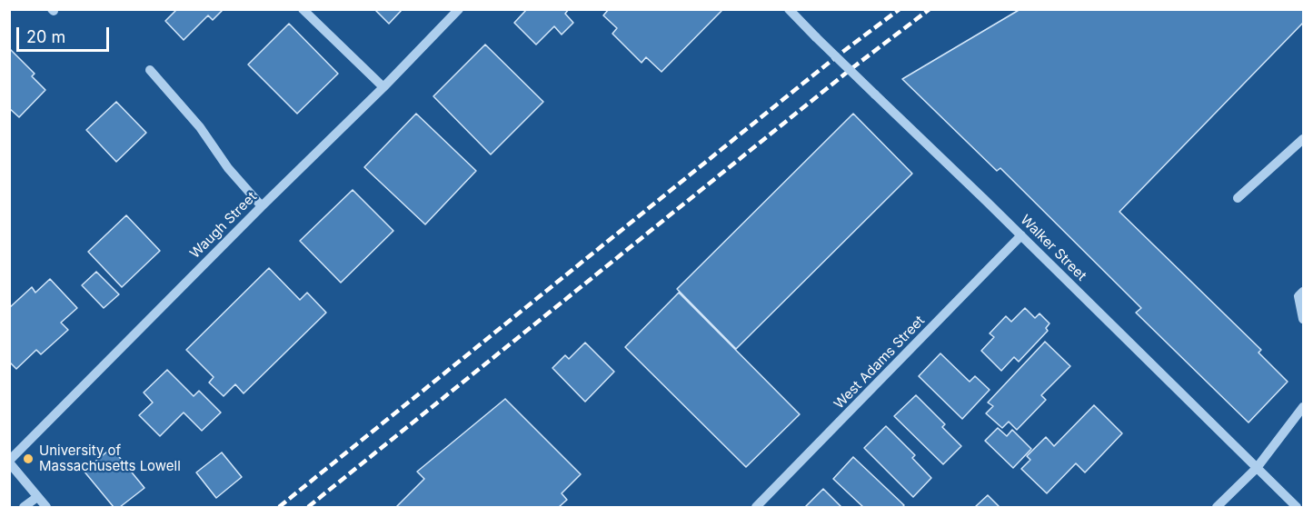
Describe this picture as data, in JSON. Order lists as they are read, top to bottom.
{
  "streets": {
    "street": ["Waugh Street", "Walker Street", "West Adams Street"]
  },
  "crossings": [
    ["Walker Street", "West Adams Street"]
  ],
  "places": ["University of Massachusetts Lowell"],
  "scale_bar": "20 m"
}
